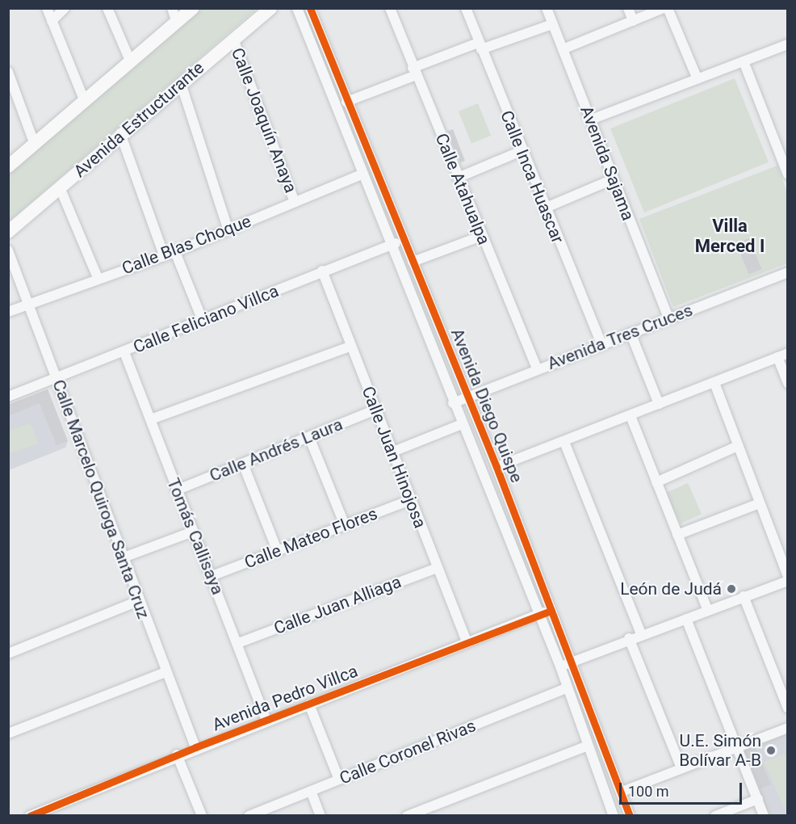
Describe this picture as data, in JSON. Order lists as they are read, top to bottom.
{
  "streets": {
    "main road": ["Avenida Estructurante"],
    "street": [
      "Calle Joaquín Anaya",
      "Avenida Sajama",
      "Calle Inca Huascar",
      "Calle Atahualpa",
      "Calle Blas Choque",
      "Calle Feliciano Villca",
      "Avenida Tres Cruces",
      "Avenida Diego Quispe",
      "Calle Andrés Laura",
      "Calle Juan Hinojosa",
      "Calle Marcelo Quiroga Santa Cruz",
      "Tomás Callisaya",
      "Calle Mateo Flores",
      "Calle Juan Alliaga",
      "Avenida Pedro Villca",
      "Calle Coronel Rivas"
    ]
  },
  "crossings": [
    ["Avenida Estructurante", "Calle Joaquín Anaya"],
    ["Calle Joaquín Anaya", "Calle Blas Choque"],
    ["Avenida Sajama", "Avenida Tres Cruces"],
    ["Calle Inca Huascar", "Avenida Tres Cruces"],
    ["Calle Atahualpa", "Avenida Tres Cruces"],
    ["Calle Blas Choque", "Avenida Diego Quispe"],
    ["Calle Blas Choque", "Calle Marcelo Quiroga Santa Cruz"],
    ["Calle Feliciano Villca", "Avenida Diego Quispe"],
    ["Calle Feliciano Villca", "Calle Juan Hinojosa"],
    ["Calle Feliciano Villca", "Calle Marcelo Quiroga Santa Cruz"],
    ["Calle Feliciano Villca", "Tomás Callisaya"],
    ["Avenida Tres Cruces", "Avenida Diego Quispe"],
    ["Avenida Diego Quispe", "Avenida Pedro Villca"],
    ["Avenida Diego Quispe", "Calle Coronel Rivas"],
    ["Calle Andrés Laura", "Calle Juan Hinojosa"],
    ["Calle Andrés Laura", "Tomás Callisaya"],
    ["Calle Juan Hinojosa", "Calle Mateo Flores"],
    ["Calle Juan Hinojosa", "Calle Juan Alliaga"],
    ["Calle Juan Hinojosa", "Avenida Pedro Villca"],
    ["Calle Marcelo Quiroga Santa Cruz", "Avenida Pedro Villca"],
    ["Tomás Callisaya", "Calle Mateo Flores"],
    ["Tomás Callisaya", "Calle Juan Alliaga"],
    ["Tomás Callisaya", "Avenida Pedro Villca"]
  ],
  "districts": ["Villa Merced I"],
  "places": ["León de Judá", "U.E. Simón Bolívar A-B"],
  "scale_bar": "100 m"
}
